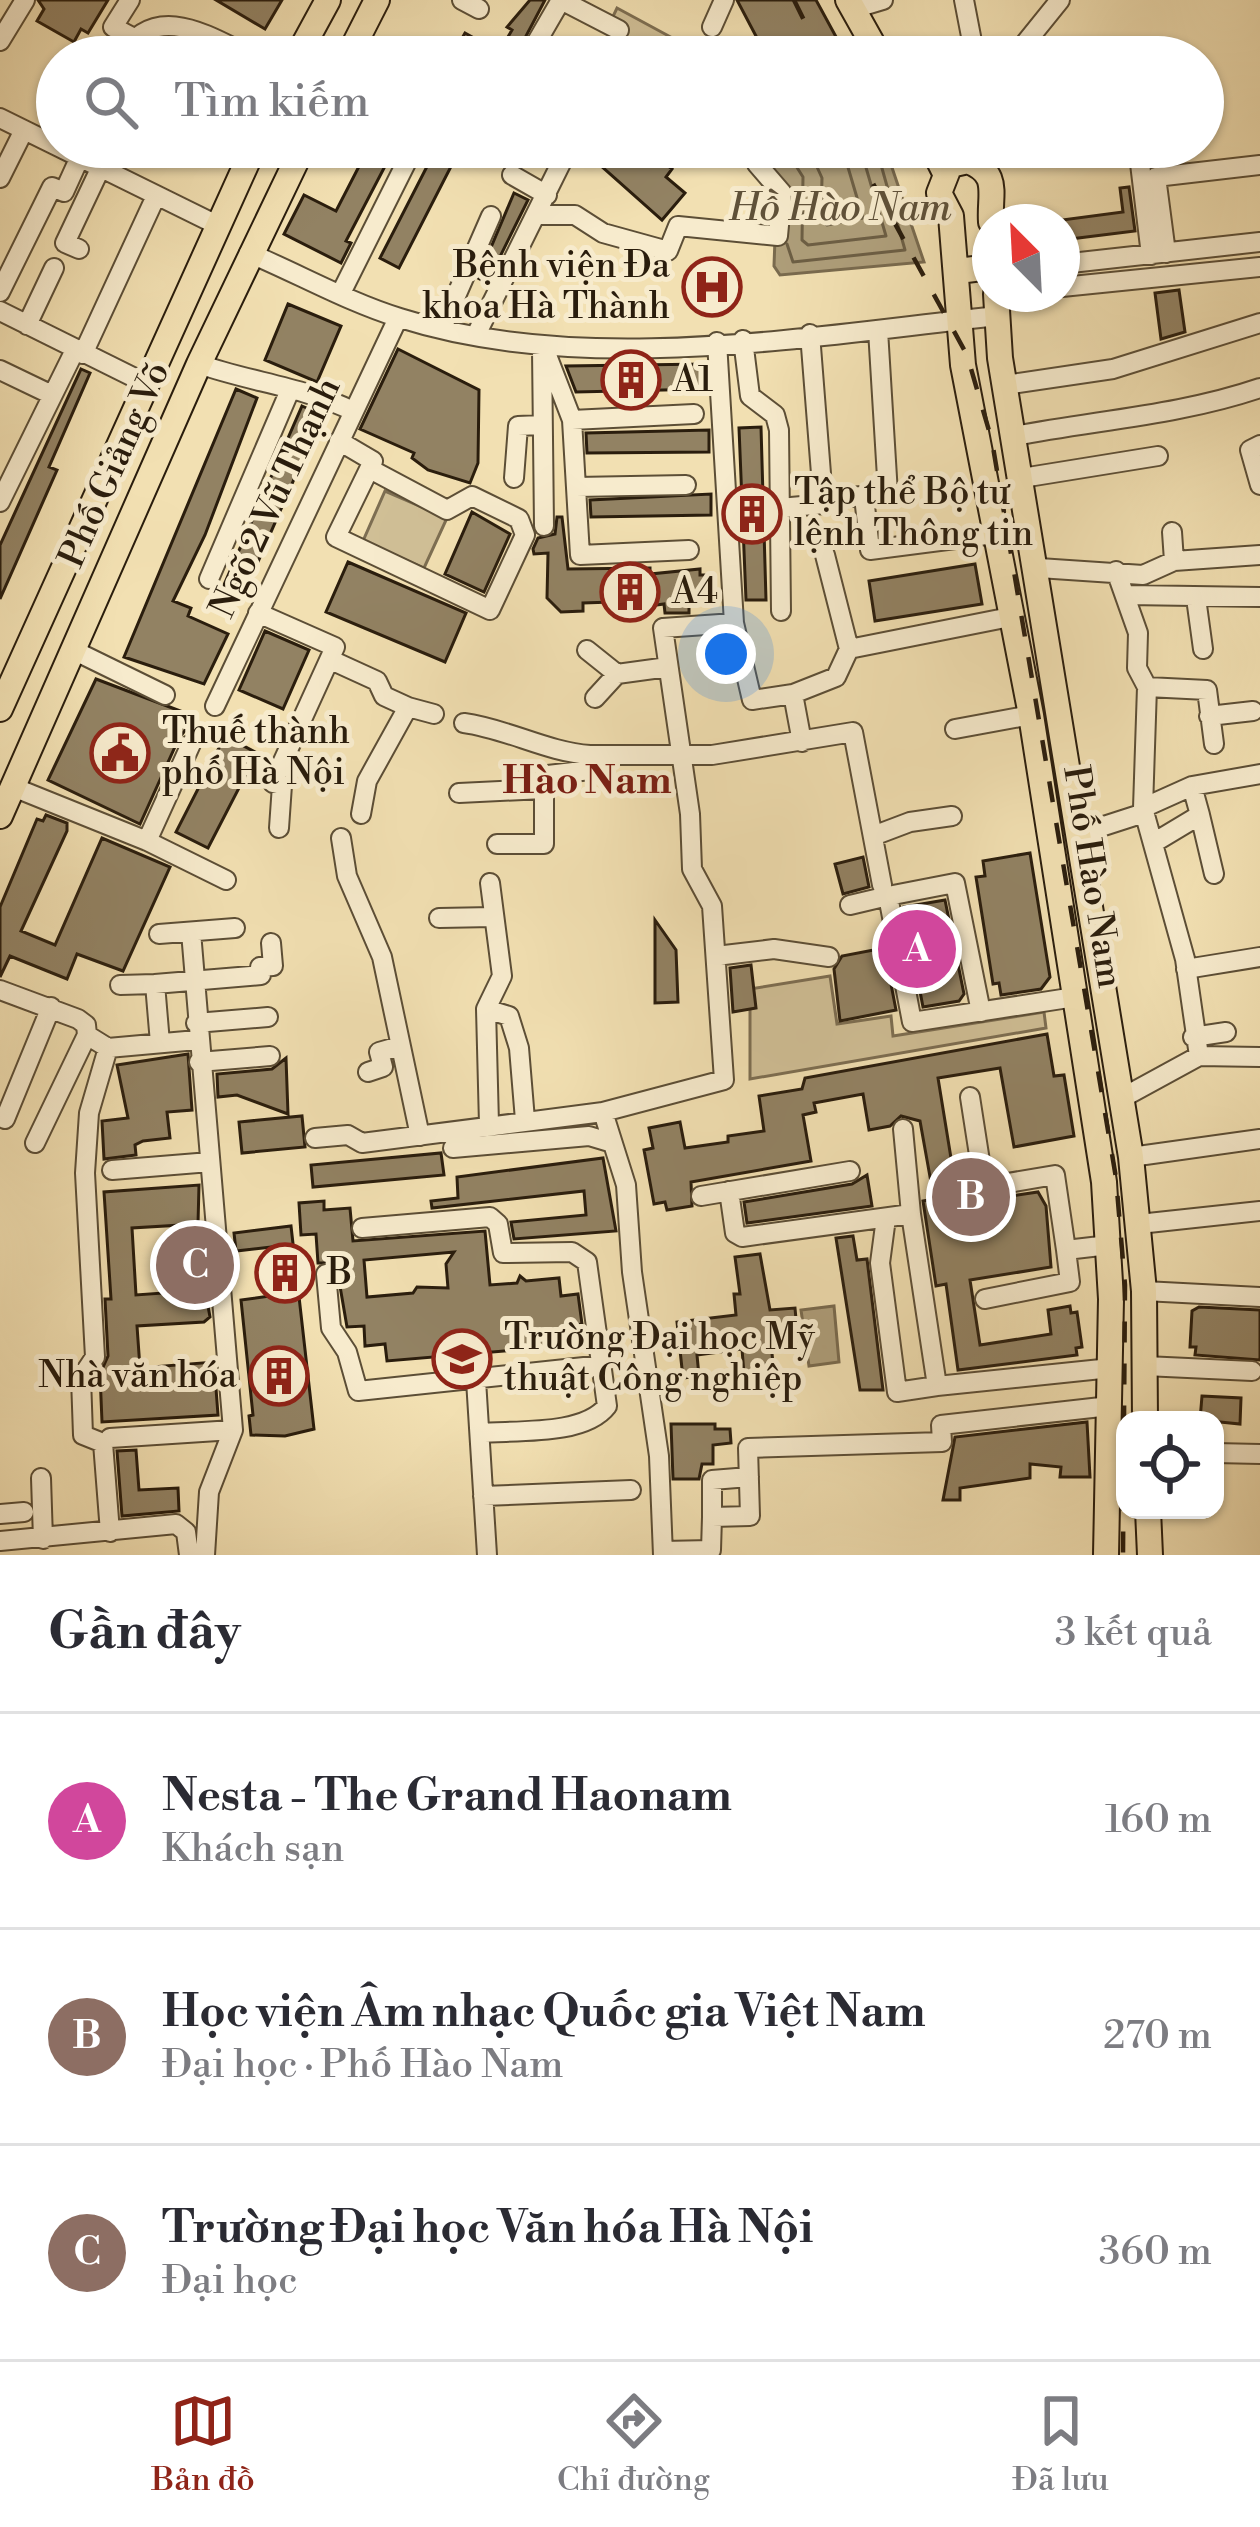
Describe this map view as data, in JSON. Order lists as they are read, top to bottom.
{
  "streets": {
    "main road": ["Phố Giảng Võ", "Phố Hào Nam"],
    "street": ["Ngõ 2 Vũ Thạnh"]
  },
  "districts": ["Hào Nam"],
  "water": ["Hồ Hào Nam"],
  "places": {
    "hospital": ["Bệnh viện Đa khoa Hà Thành"],
    "building": [
      "A1",
      "Tập thể Bộ tư lệnh Thông tin",
      "A4",
      "B",
      "Nhà văn hóa"
    ],
    "public building": ["Thuế thành phố Hà Nội"],
    "school or university": ["Trường Đại học Mỹ thuật Công nghiệp"]
  },
  "north": "top left",
  "page": {
    "search": "Tìm kiếm",
    "pins": ["A", "B", "C"],
    "heading": ["Gần đây", "3 kết quả"],
    "list": [
      {
        "mark": "A",
        "name": "Nesta - The Grand Haonam",
        "note": "Khách sạn",
        "value": "160 m"
      },
      {
        "mark": "B",
        "name": "Học viện Âm nhạc Quốc gia Việt Nam",
        "note": "Đại học · Phố Hào Nam",
        "value": "270 m"
      },
      {
        "mark": "C",
        "name": "Trường Đại học Văn hóa Hà Nội",
        "note": "Đại học",
        "value": "360 m"
      }
    ],
    "nav": ["Bản đồ", "Chỉ đường", "Đã lưu"]
  }
}
